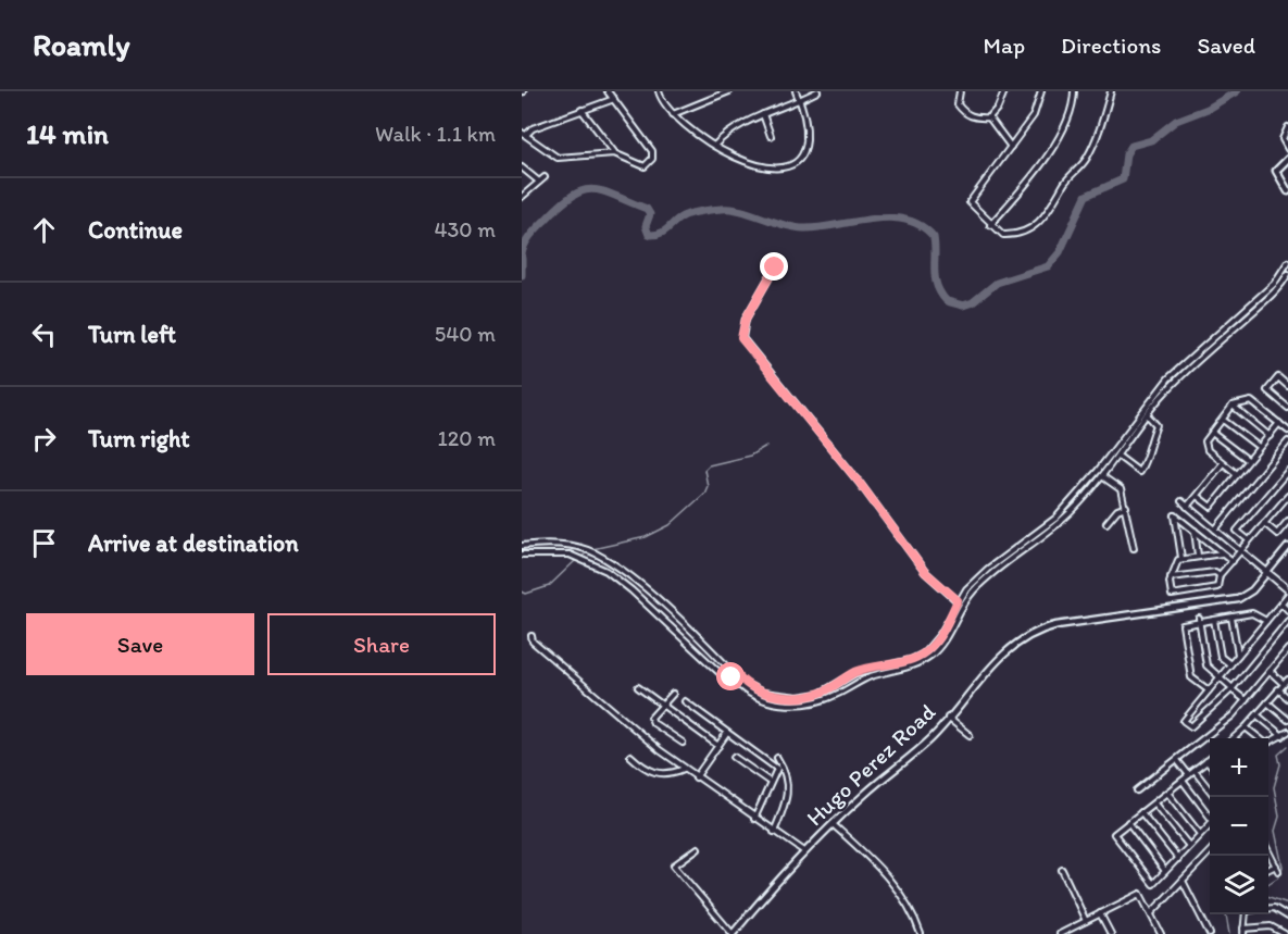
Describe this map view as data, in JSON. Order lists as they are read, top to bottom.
{
  "streets": {
    "street": ["Hugo Perez Road"]
  },
  "page": {
    "header": "Roamly",
    "nav": ["Map", "Directions", "Saved"],
    "heading": ["14 min", "Walk · 1.1 km"],
    "list": [
      ["Continue", "430 m"],
      ["Turn left", "540 m"],
      ["Turn right", "120 m"],
      "Arrive at destination"
    ],
    "buttons": ["Save", "Share"],
    "map_buttons": ["+", "−"]
  }
}
